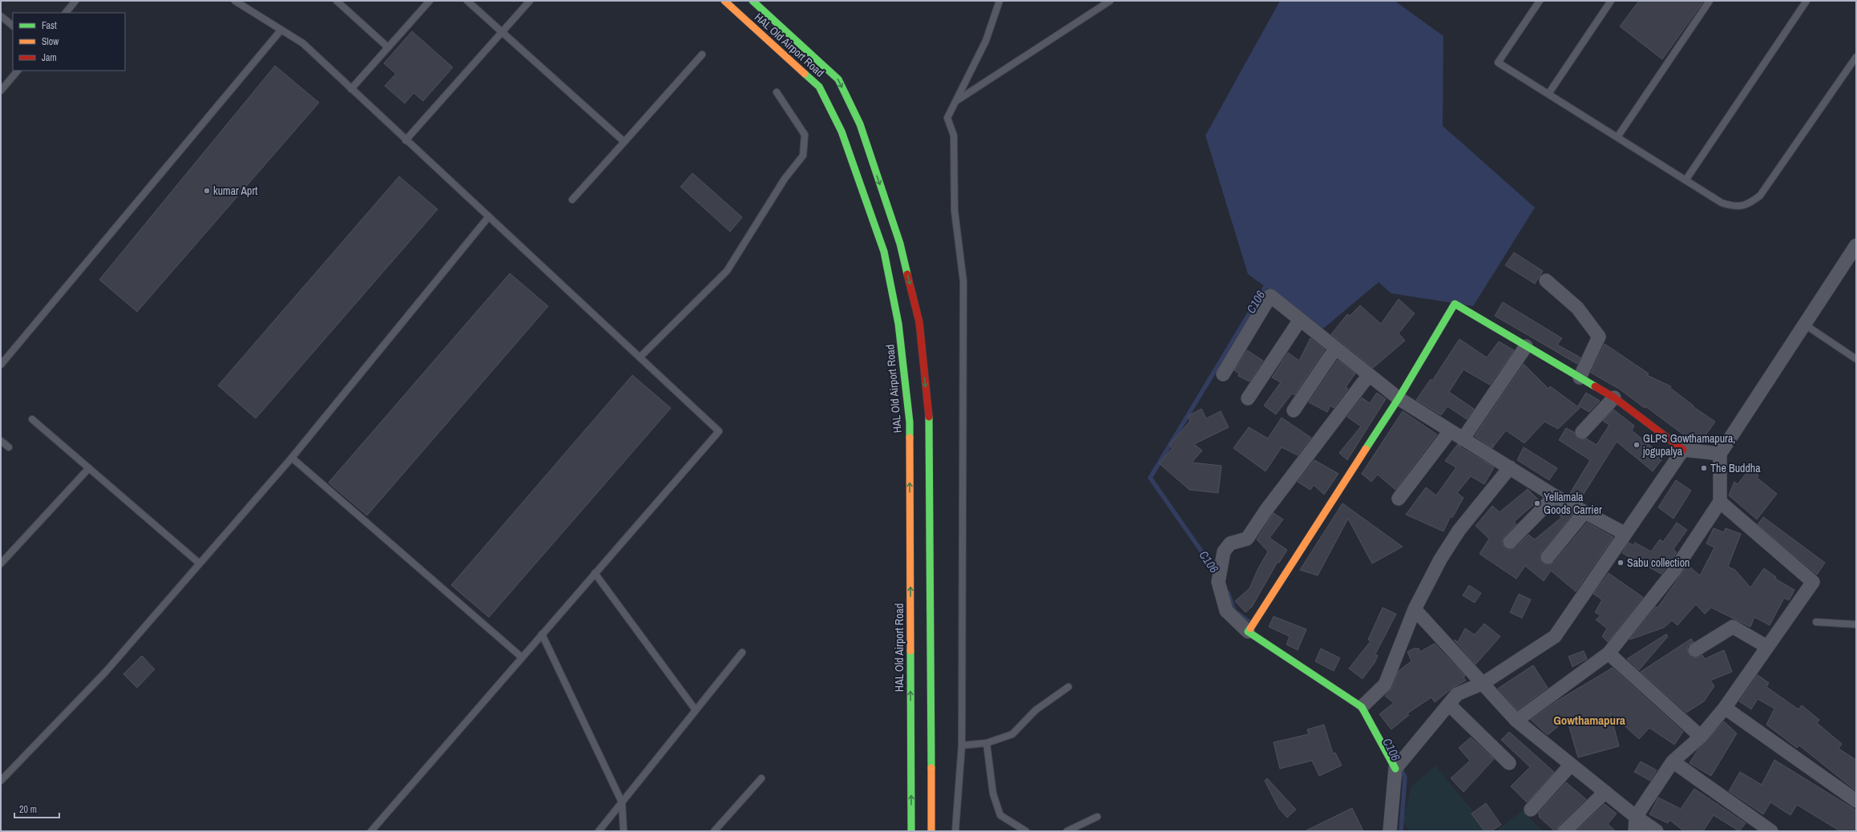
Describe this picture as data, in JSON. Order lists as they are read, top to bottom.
{
  "streets": {
    "main road": ["HAL Old Airport Road"]
  },
  "districts": ["Gowthamapura"],
  "water": ["C106"],
  "places": [
    "kumar Aprt",
    "GLPS Gowthamapura, jogupalya",
    "The Buddha",
    "Yellamala Goods Carrier",
    "Sabu collection"
  ],
  "legend": ["Fast", "Slow", "Jam"],
  "scale_bar": "20 m"
}
